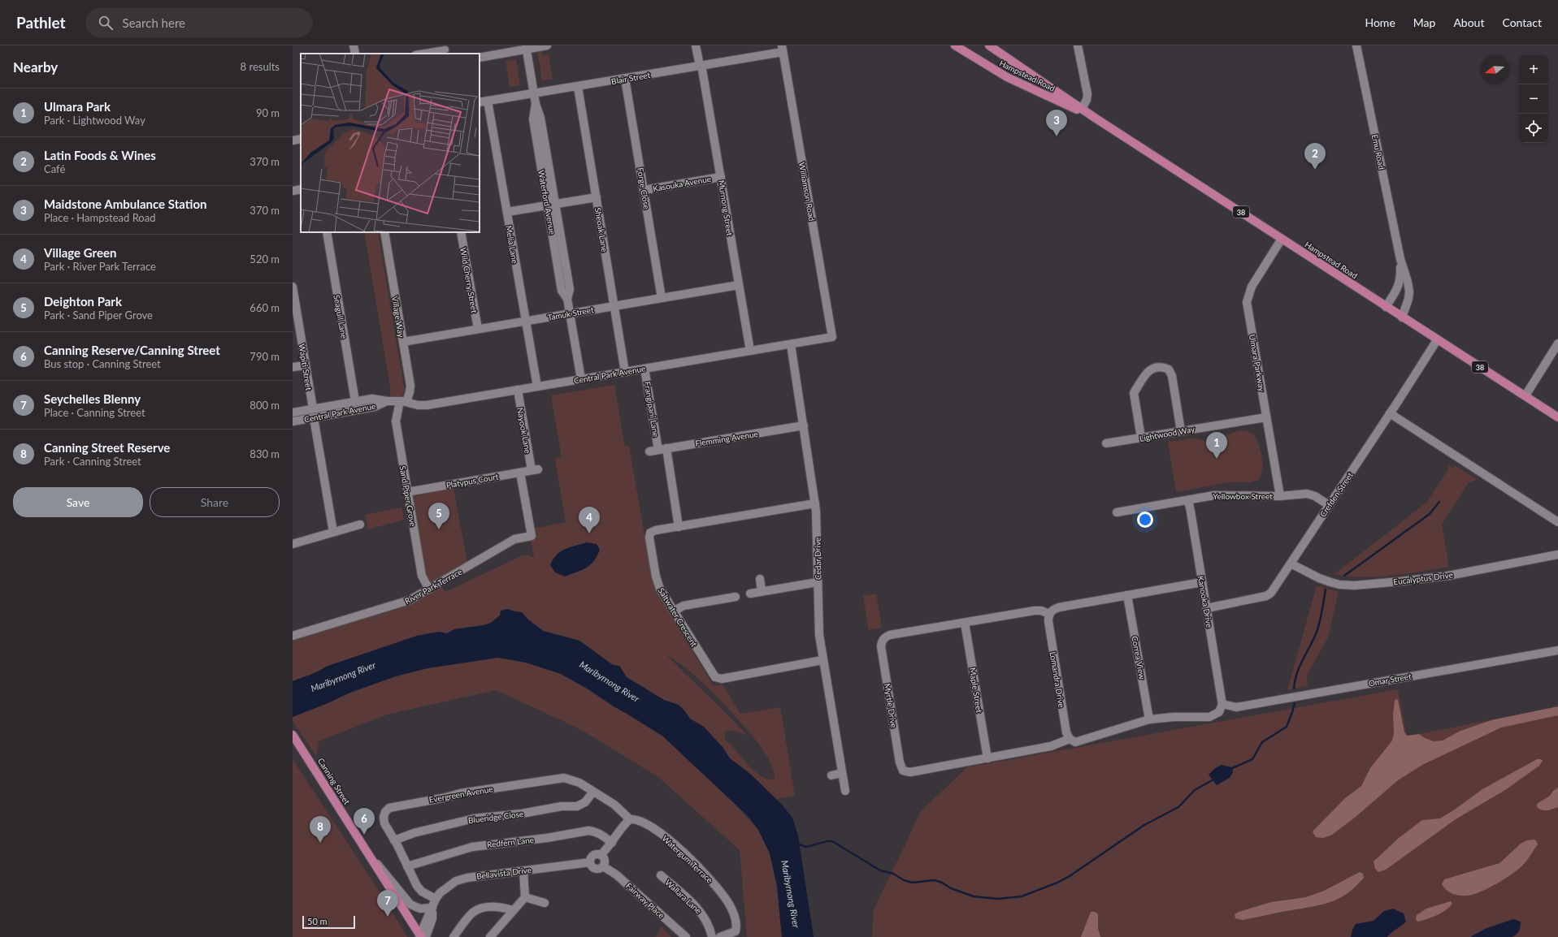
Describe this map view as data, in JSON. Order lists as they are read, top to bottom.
{
  "streets": {
    "main road": ["Hampstead Road", "38", "Canning Street"],
    "street": [
      "Blair Street",
      "Emu Road",
      "Kasouka Avenue",
      "Forge Close",
      "Williamson Road",
      "Waterford Avenue",
      "Murnong Street",
      "Sheoak Lane",
      "Melia Lane",
      "Wild Cherry Street",
      "Tamuk Street",
      "Seagull Lane",
      "Village Way",
      "Ulmara Parkway",
      "Wapiti Street",
      "Central Park Avenue",
      "Frangipani Lane",
      "Nayook Lane",
      "Lightwood Way",
      "Flemming Avenue",
      "Platypus Court",
      "Crefden Street",
      "Sand Piper Grove",
      "Yellowbox Street",
      "Cedar Drive",
      "Eucalyptus Drive",
      "River Park Terrace",
      "Kanooka Drive",
      "Saltwater Crescent",
      "Correa View",
      "Lomandra Drive",
      "Omar Street",
      "Maple Street",
      "Myrtle Drive",
      "Evergreen Avenue",
      "Blueridge Close",
      "Redfern Lane",
      "Watergum Terrace",
      "Bellavista Drive",
      "Wallara Lane",
      "Fairway Place"
    ]
  },
  "crossings": [
    ["Hampstead Road", "Emu Road"],
    ["Hampstead Road", "Ulmara Parkway"],
    ["Hampstead Road", "Crefden Street"],
    ["Blair Street", "Forge Close"],
    ["Blair Street", "Williamson Road"],
    ["Blair Street", "Waterford Avenue"],
    ["Blair Street", "Murnong Street"],
    ["Blair Street", "Sheoak Lane"],
    ["Blair Street", "Melia Lane"],
    ["Kasouka Avenue", "Forge Close"],
    ["Kasouka Avenue", "Murnong Street"],
    ["Forge Close", "Tamuk Street"],
    ["Williamson Road", "Central Park Avenue"],
    ["Waterford Avenue", "Tamuk Street"],
    ["Waterford Avenue", "Central Park Avenue"],
    ["Murnong Street", "Tamuk Street"],
    ["Murnong Street", "Central Park Avenue"],
    ["Sheoak Lane", "Tamuk Street"],
    ["Sheoak Lane", "Central Park Avenue"],
    ["Melia Lane", "Tamuk Street"],
    ["Melia Lane", "Central Park Avenue"],
    ["Wild Cherry Street", "Tamuk Street"],
    ["Tamuk Street", "Village Way"],
    ["Seagull Lane", "Central Park Avenue"],
    ["Village Way", "Central Park Avenue"],
    ["Village Way", "Sand Piper Grove"],
    ["Ulmara Parkway", "Lightwood Way"],
    ["Ulmara Parkway", "Yellowbox Street"],
    ["Wapiti Street", "Central Park Avenue"],
    ["Central Park Avenue", "Frangipani Lane"],
    ["Central Park Avenue", "Nayook Lane"],
    ["Central Park Avenue", "Sand Piper Grove"],
    ["Central Park Avenue", "Cedar Drive"],
    ["Frangipani Lane", "Flemming Avenue"],
    ["Frangipani Lane", "Saltwater Crescent"],
    ["Nayook Lane", "Platypus Court"],
    ["Flemming Avenue", "Cedar Drive"],
    ["Platypus Court", "Sand Piper Grove"],
    ["Platypus Court", "River Park Terrace"],
    ["Crefden Street", "Yellowbox Street"],
    ["Crefden Street", "Eucalyptus Drive"],
    ["Crefden Street", "Kanooka Drive"],
    ["Sand Piper Grove", "River Park Terrace"],
    ["Yellowbox Street", "Kanooka Drive"],
    ["Cedar Drive", "Saltwater Crescent"],
    ["Kanooka Drive", "Omar Street"],
    ["Lomandra Drive", "Myrtle Drive"],
    ["Maple Street", "Myrtle Drive"],
    ["Canning Street", "Bellavista Drive"],
    ["Evergreen Avenue", "Blueridge Close"],
    ["Evergreen Avenue", "Redfern Lane"],
    ["Evergreen Avenue", "Watergum Terrace"],
    ["Evergreen Avenue", "Bellavista Drive"],
    ["Bellavista Drive", "Fairway Place"]
  ],
  "water": ["Maribyrnong River"],
  "scale_bar": "50 m",
  "north": "left",
  "page": {
    "header": "Pathlet",
    "search": "Search here",
    "nav": [
      "Home",
      "Map",
      "About",
      "Contact"
    ],
    "heading": ["Nearby", "8 results"],
    "map_buttons": ["+", "−"],
    "list": [
      {
        "mark": "1",
        "name": "Ulmara Park",
        "note": "Park · Lightwood Way",
        "value": "90 m"
      },
      {
        "mark": "2",
        "name": "Latin Foods & Wines",
        "note": "Café",
        "value": "370 m"
      },
      {
        "mark": "3",
        "name": "Maidstone Ambulance Station",
        "note": "Place · Hampstead Road",
        "value": "370 m"
      },
      {
        "mark": "4",
        "name": "Village Green",
        "note": "Park · River Park Terrace",
        "value": "520 m"
      },
      {
        "mark": "5",
        "name": "Deighton Park",
        "note": "Park · Sand Piper Grove",
        "value": "660 m"
      },
      {
        "mark": "6",
        "name": "Canning Reserve/Canning Street",
        "note": "Bus stop · Canning Street",
        "value": "790 m"
      },
      {
        "mark": "7",
        "name": "Seychelles Blenny",
        "note": "Place · Canning Street",
        "value": "800 m"
      },
      {
        "mark": "8",
        "name": "Canning Street Reserve",
        "note": "Park · Canning Street",
        "value": "830 m"
      }
    ],
    "pins": [
      "3",
      "2",
      "1",
      "5",
      "4",
      "6",
      "8",
      "7"
    ],
    "buttons": ["Save", "Share"],
    "scale": "50 m"
  }
}
